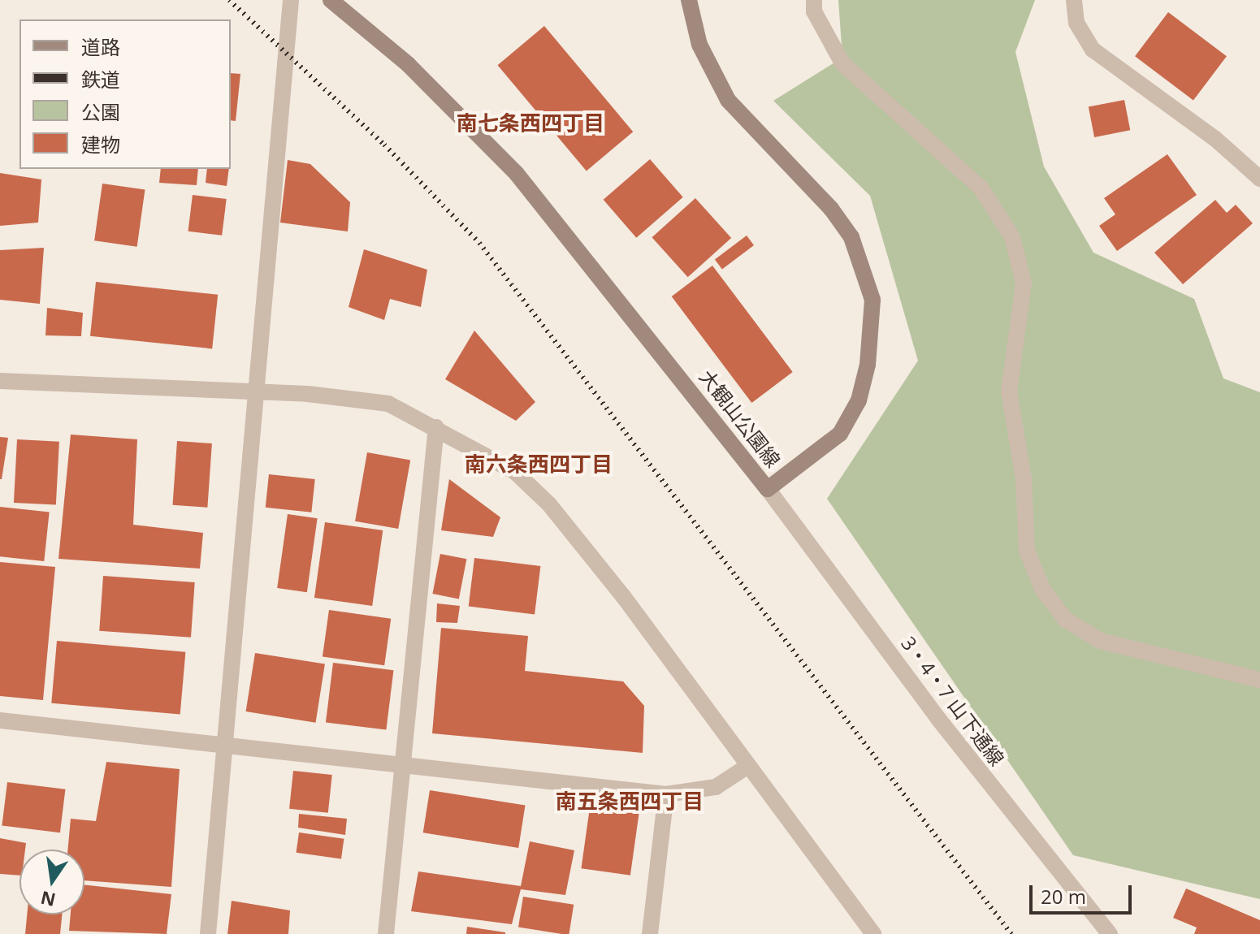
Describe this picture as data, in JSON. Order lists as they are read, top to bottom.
{
  "streets": {
    "main road": ["大観山公園線"],
    "street": ["3・4・7 山下通線"]
  },
  "crossings": [
    ["大観山公園線", "3・4・7 山下通線"]
  ],
  "districts": ["南七条西四丁目", "南六条西四丁目", "南五条西四丁目"],
  "legend": [
    "道路",
    "鉄道",
    "公園",
    "建物"
  ],
  "scale_bar": "20 m",
  "north": "bottom"
}
